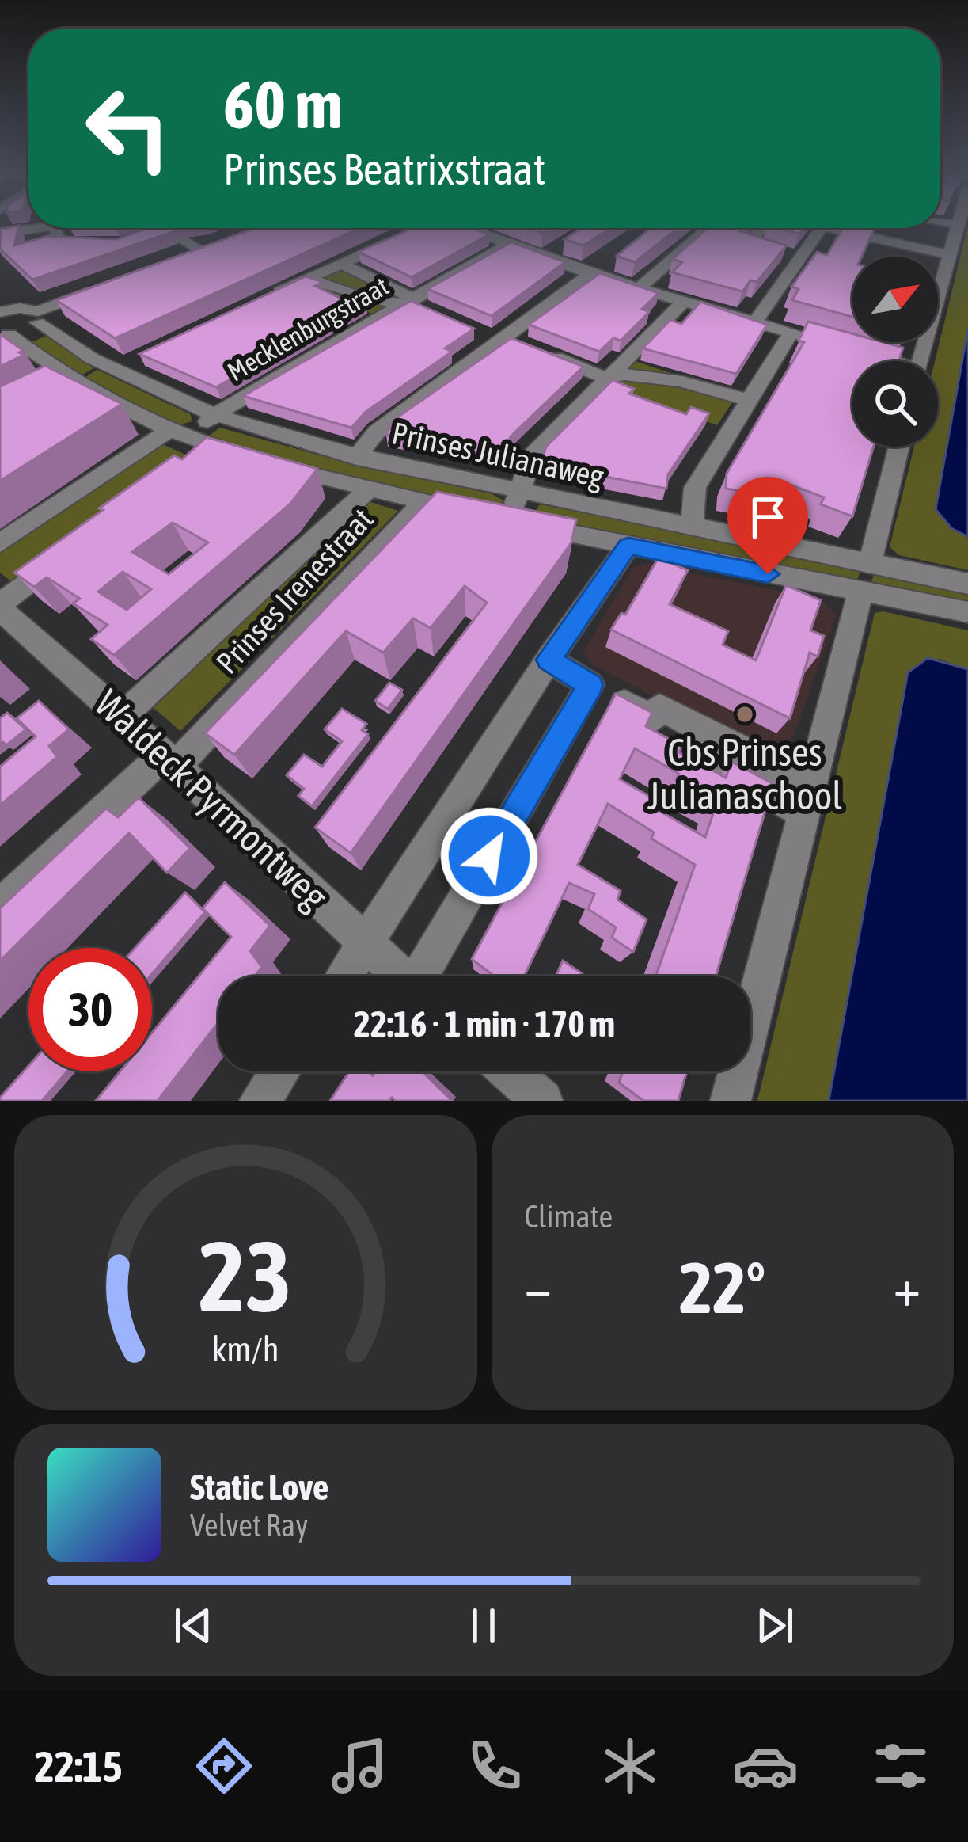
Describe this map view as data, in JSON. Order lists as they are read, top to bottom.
{
  "streets": {
    "street": [
      "Mecklenburgstraat",
      "Prinses Julianaweg",
      "Prinses Irenestraat",
      "Waldeck Pyrmontweg"
    ]
  },
  "crossings": [
    ["Mecklenburgstraat", "Prinses Julianaweg"],
    ["Prinses Julianaweg", "Prinses Irenestraat"],
    ["Prinses Irenestraat", "Waldeck Pyrmontweg"]
  ],
  "places": ["Cbs Prinses Julianaschool"],
  "north": "top right",
  "page": {
    "turn": ["60 m", "Prinses Beatrixstraat"],
    "limit": "30",
    "trip": "22:16 · 1 min · 170 m",
    "tile": "Climate",
    "heat": ["−", "22°", "+"],
    "song": ["Static Love", "Velvet Ray"],
    "tabs": "22:15",
    "gauge": ["23", "km/h"]
  }
}
